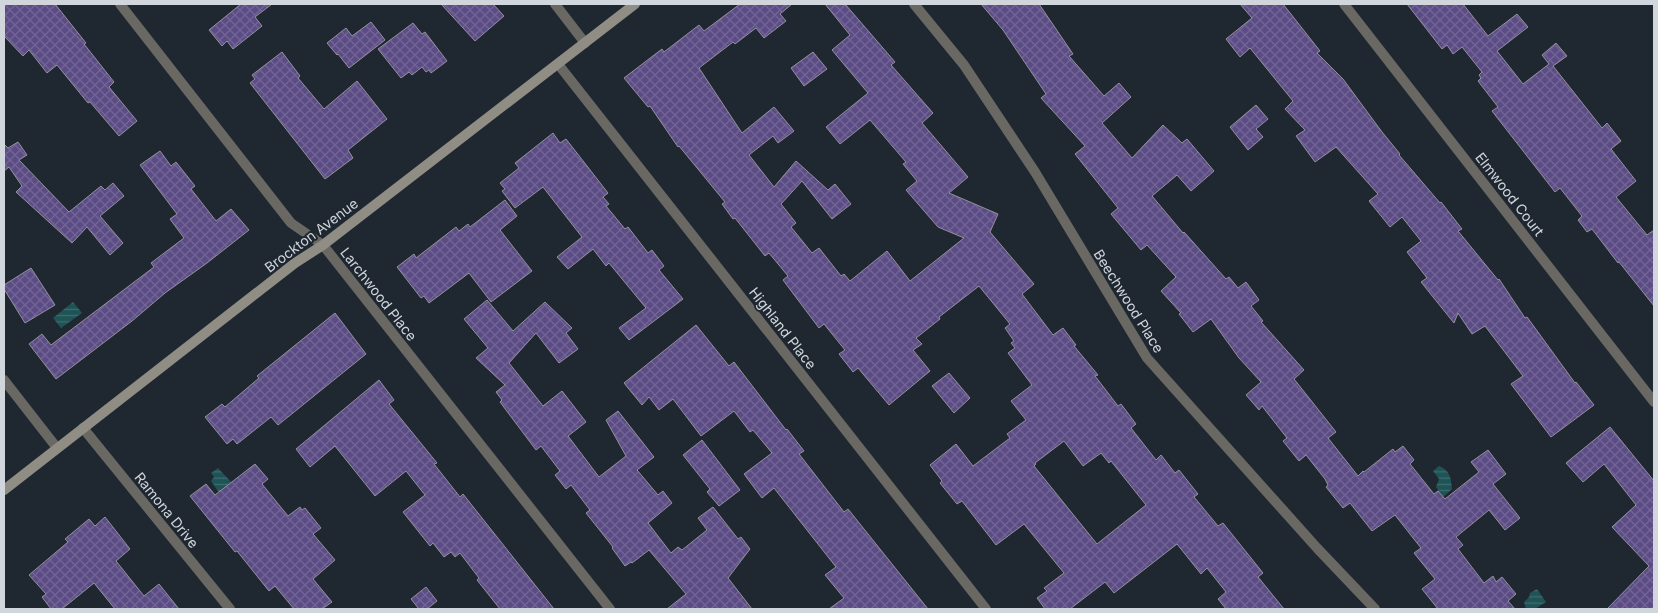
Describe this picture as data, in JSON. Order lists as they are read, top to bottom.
{
  "streets": {
    "main road": ["Brockton Avenue"],
    "street": [
      "Elmwood Court",
      "Larchwood Place",
      "Beechwood Place",
      "Highland Place",
      "Ramona Drive"
    ]
  },
  "crossings": [
    ["Brockton Avenue", "Larchwood Place"],
    ["Brockton Avenue", "Highland Place"],
    ["Brockton Avenue", "Ramona Drive"]
  ]
}
